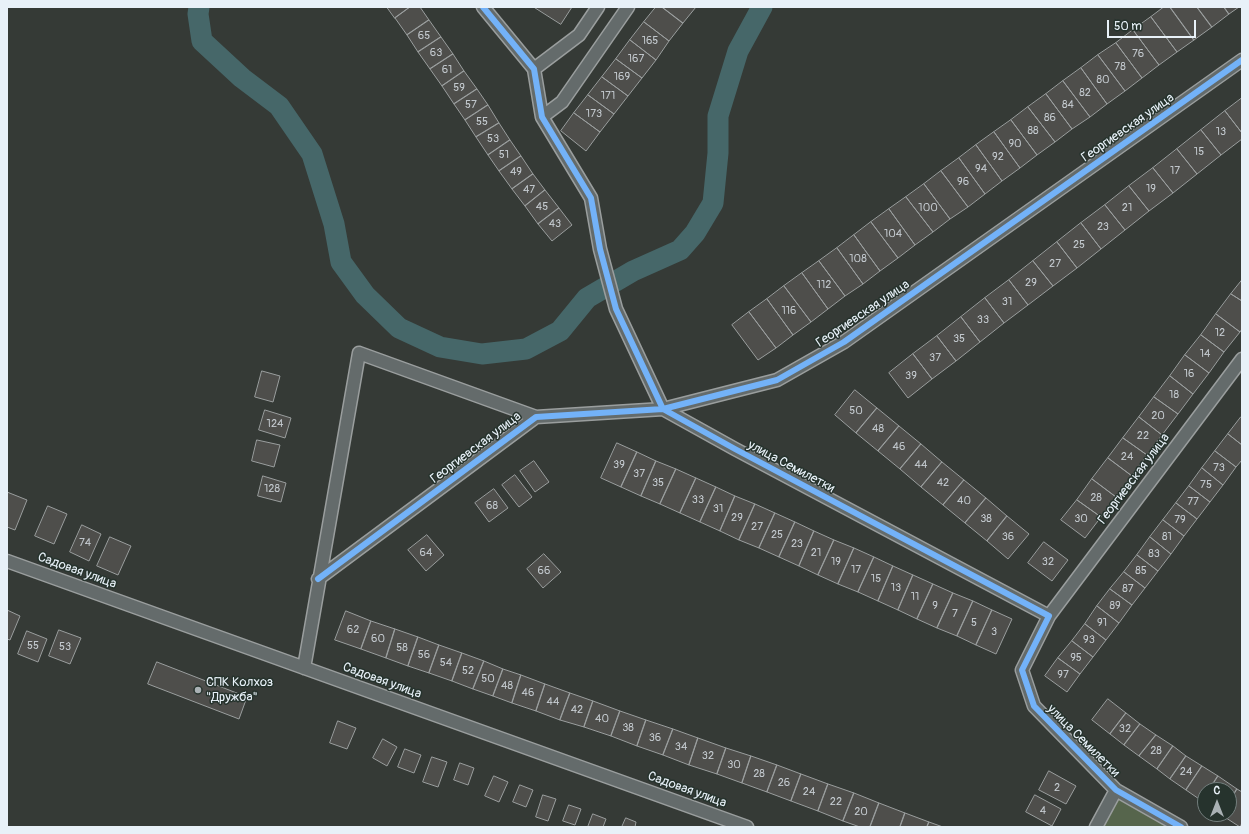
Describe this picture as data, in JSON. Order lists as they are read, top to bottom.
{
  "streets": {
    "street": ["Георгиевская улица", "улица Семилетки", "Садовая улица"]
  },
  "crossings": [
    ["Георгиевская улица", "улица Семилетки"],
    ["Георгиевская улица", "Садовая улица"]
  ],
  "places": ["СПК Колхоз \"Дружба\""],
  "house_numbers": [
    "65",
    "165",
    "63",
    "76",
    "167",
    "78",
    "61",
    "169",
    "80",
    "59",
    "82",
    "171",
    "57",
    "84",
    "173",
    "86",
    "55",
    "88",
    "13",
    "53",
    "90",
    "15",
    "51",
    "92",
    "94",
    "17",
    "49",
    "96",
    "19",
    "47",
    "45",
    "100",
    "21",
    "43",
    "23",
    "104",
    "25",
    "108",
    "27",
    "29",
    "112",
    "31",
    "116",
    "33",
    "12",
    "35",
    "14",
    "37",
    "16",
    "39",
    "18",
    "50",
    "20",
    "124",
    "48",
    "22",
    "46",
    "24",
    "39",
    "44",
    "73",
    "37",
    "35",
    "42",
    "75",
    "128",
    "28",
    "33",
    "40",
    "77",
    "68",
    "31",
    "29",
    "38",
    "30",
    "79",
    "27",
    "25",
    "36",
    "81",
    "74",
    "23",
    "64",
    "21",
    "83",
    "19",
    "32",
    "17",
    "66",
    "85",
    "15",
    "13",
    "87",
    "11",
    "9",
    "89",
    "7",
    "5",
    "91",
    "62",
    "3",
    "60",
    "93",
    "55",
    "53",
    "58",
    "56",
    "95",
    "54",
    "52",
    "97",
    "50",
    "48",
    "46",
    "44",
    "42",
    "40",
    "38",
    "32",
    "36",
    "34",
    "28",
    "32",
    "30",
    "24",
    "28",
    "26",
    "2",
    "24",
    "22",
    "4",
    "20"
  ],
  "scale_bar": "50 m",
  "north": "top"
}
